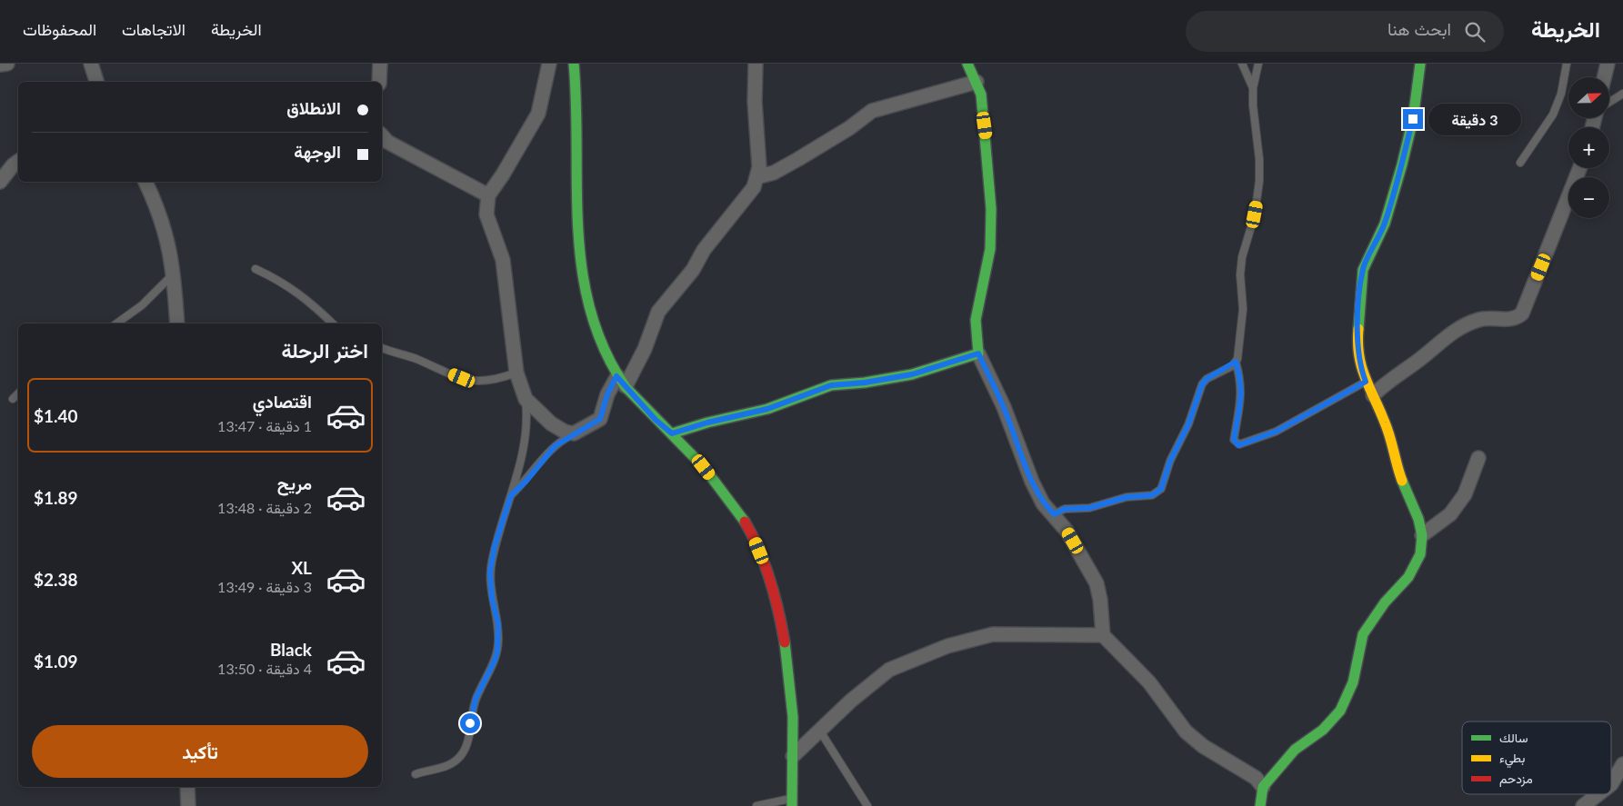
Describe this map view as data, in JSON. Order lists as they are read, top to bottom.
{
  "legend": ["سالك", "بطيء", "مزدحم"],
  "north": "right",
  "page": {
    "header": "الخريطة",
    "search": "ابحث هنا",
    "nav": ["الخريطة", "الاتجاهات", "المحفوظات"],
    "map_buttons": ["+", "−"],
    "banner": ["الانطلاق", "الوجهة"],
    "bubble": "3 دقيقة",
    "heading": "اختر الرحلة",
    "list": [
      {
        "name": "اقتصادي",
        "note": "1 دقيقة · 13:47",
        "value": "$1.40"
      },
      {
        "name": "مريح",
        "note": "2 دقيقة · 13:48",
        "value": "$1.89"
      },
      {
        "name": "XL",
        "note": "3 دقيقة · 13:49",
        "value": "$2.38"
      },
      {
        "name": "Black",
        "note": "4 دقيقة · 13:50",
        "value": "$1.09"
      }
    ],
    "buttons": "تأكيد"
  }
}
